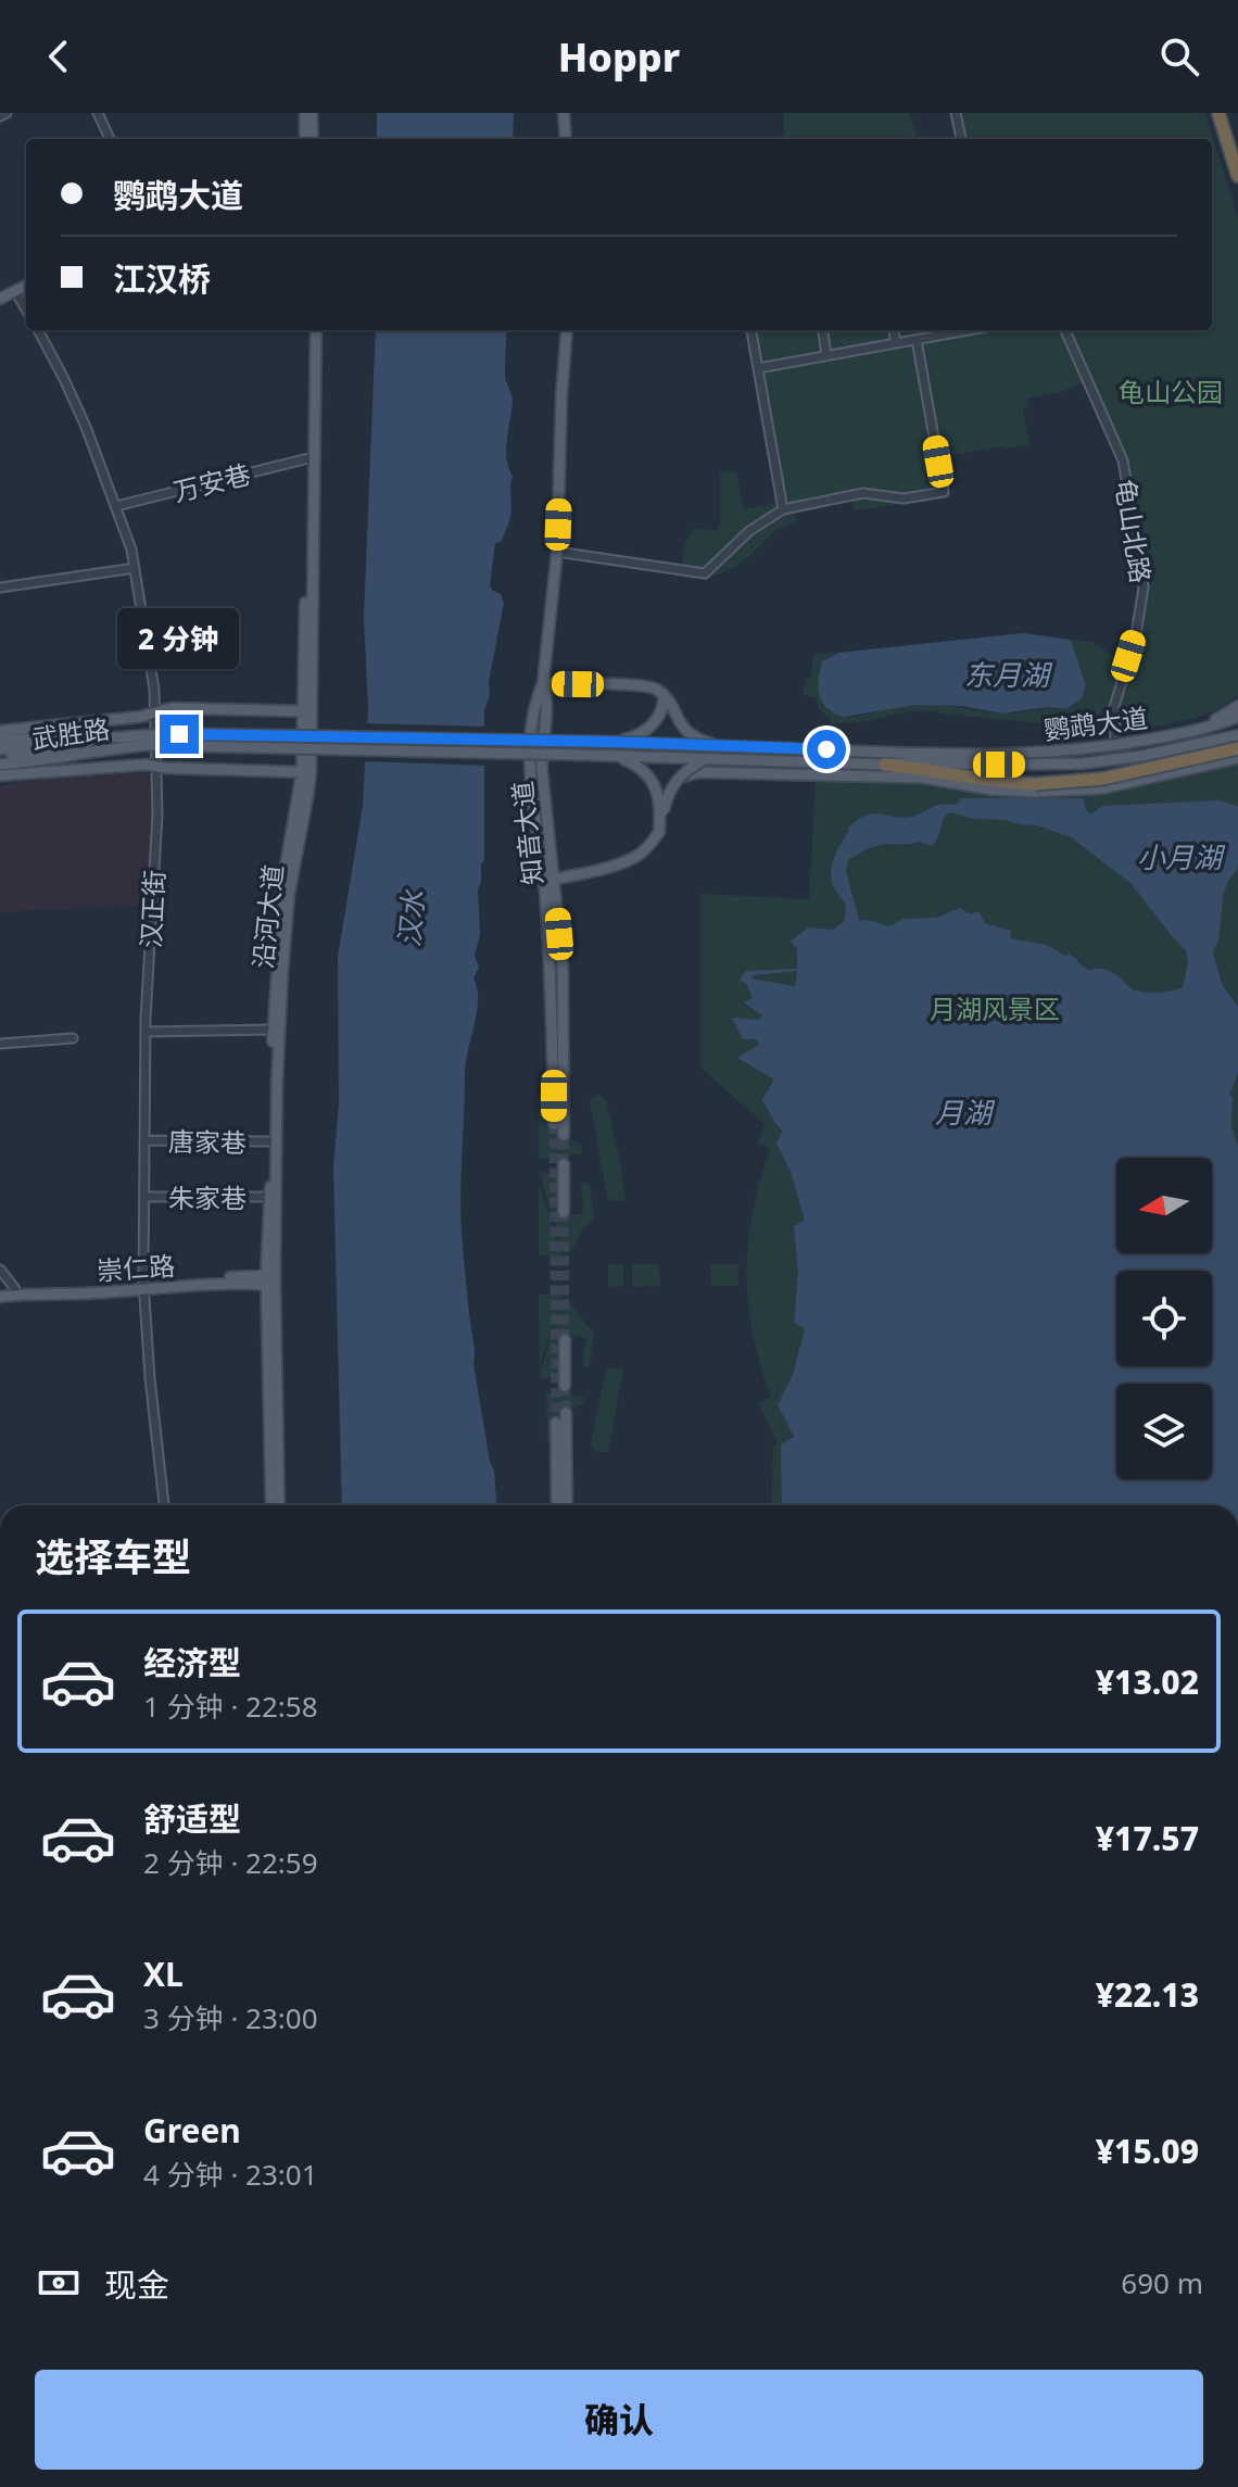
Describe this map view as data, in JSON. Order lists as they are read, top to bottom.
{
  "streets": {
    "main road": [
      "鹦鹉大道",
      "武胜路",
      "知音大道",
      "沿河大道",
      "崇仁路"
    ],
    "street": [
      "万安巷",
      "龟山北路",
      "汉正街",
      "唐家巷",
      "朱家巷"
    ]
  },
  "crossings": [
    ["万安巷", "汉正街"],
    ["万安巷", "沿河大道"],
    ["龟山北路", "鹦鹉大道"],
    ["鹦鹉大道", "武胜路"],
    ["汉正街", "唐家巷"],
    ["汉正街", "朱家巷"],
    ["汉正街", "崇仁路"],
    ["沿河大道", "唐家巷"],
    ["沿河大道", "朱家巷"],
    ["沿河大道", "崇仁路"]
  ],
  "water": [
    "东月湖",
    "小月湖",
    "汉水",
    "月湖"
  ],
  "parks": ["龟山公园", "月湖风景区"],
  "north": "left",
  "page": {
    "header": "Hoppr",
    "banner": ["鹦鹉大道", "江汉桥"],
    "bubble": "2 分钟",
    "heading": "选择车型",
    "list": [
      {
        "name": "经济型",
        "note": "1 分钟 · 22:58",
        "value": "¥13.02"
      },
      {
        "name": "舒适型",
        "note": "2 分钟 · 22:59",
        "value": "¥17.57"
      },
      {
        "name": "XL",
        "note": "3 分钟 · 23:00",
        "value": "¥22.13"
      },
      {
        "name": "Green",
        "note": "4 分钟 · 23:01",
        "value": "¥15.09"
      }
    ],
    "pay": ["现金", "690 m"],
    "buttons": "确认"
  }
}
